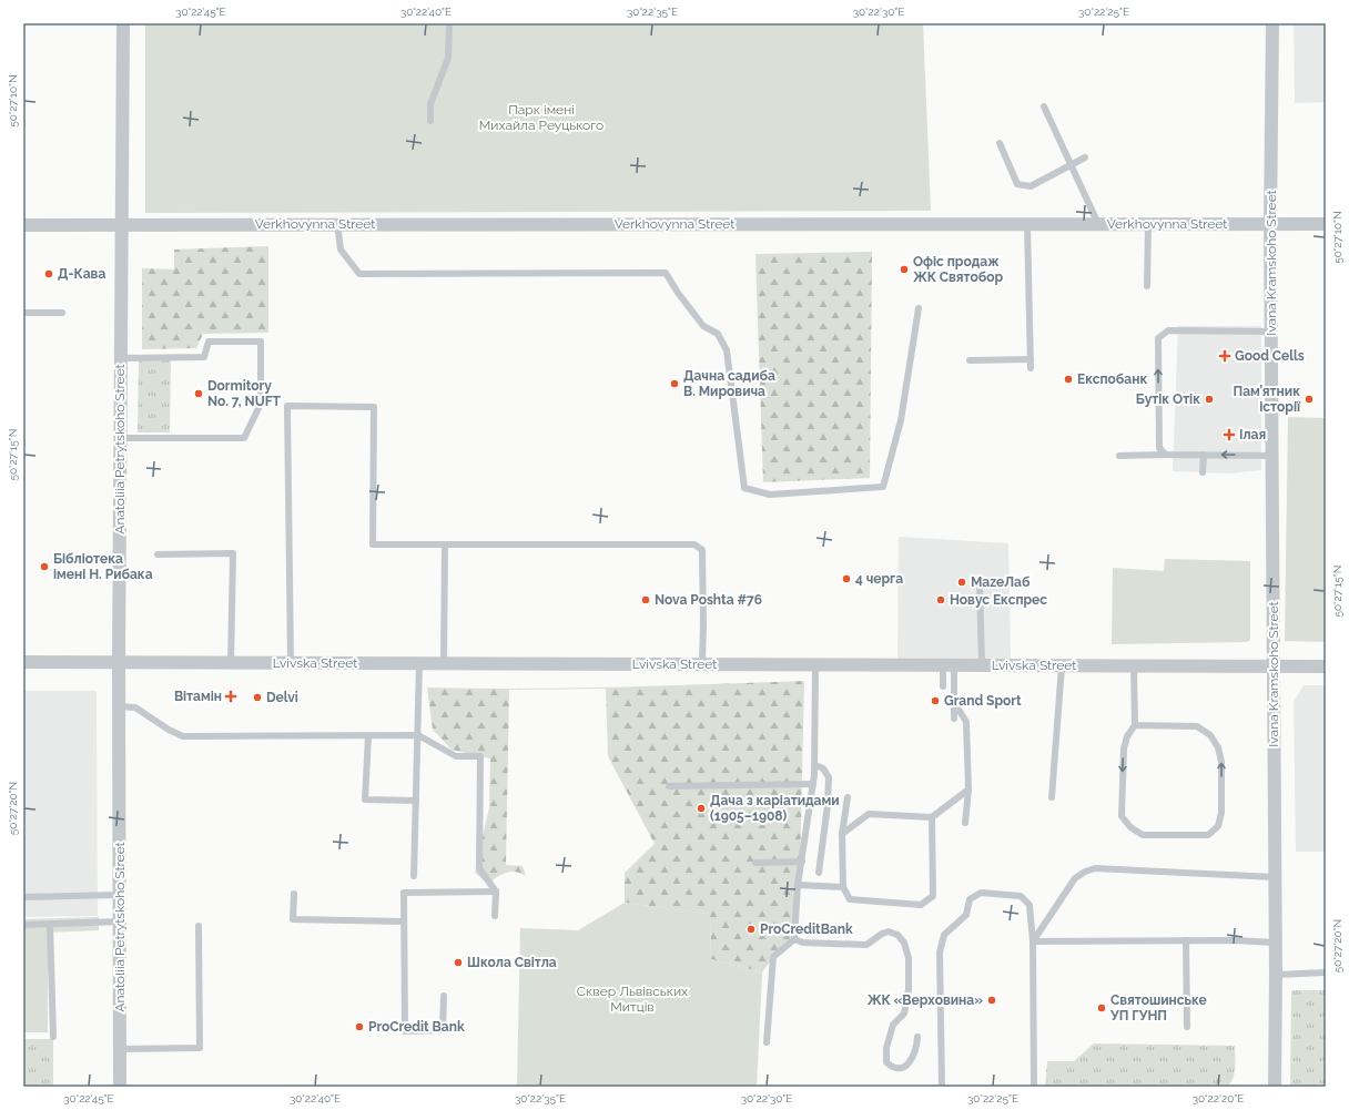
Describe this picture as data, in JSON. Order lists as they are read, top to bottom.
{
  "streets": {
    "street": [
      "Verkhovynna Street",
      "Ivana Kramskoho Street",
      "Anatoliia Petrytskoho Street",
      "Lvivska Street"
    ]
  },
  "crossings": [
    ["Verkhovynna Street", "Ivana Kramskoho Street"],
    ["Verkhovynna Street", "Anatoliia Petrytskoho Street"],
    ["Ivana Kramskoho Street", "Lvivska Street"],
    ["Anatoliia Petrytskoho Street", "Lvivska Street"]
  ],
  "parks": ["Парк імені Михайла Реуцького", "Сквер Львівських Митців"],
  "places": {
    "other": [
      "Офіс продаж ЖК Святобор",
      "Д-Кава",
      "Експобанк",
      "Дачна садиба В. Мировича",
      "Dormitory No. 7, NUFT",
      "Бутік Отік",
      "Пам’ятник історії",
      "Бібліотека імені Н. Рибака",
      "4 черга",
      "MazeЛаб",
      "Nova Poshta #76",
      "Новус Експрес",
      "Delvi",
      "Grand Sport",
      "Дача з каріатидами (1905–1908)",
      "ProCreditBank",
      "Школа Світла",
      "ЖК «Верховина»",
      "Святошинське УП ГУНП",
      "ProCredit Bank"
    ],
    "health": ["Good Cells", "Ілая", "Вітамін"]
  },
  "coordinates": [
    "30°22'45\"E",
    "30°22'40\"E",
    "30°22'35\"E",
    "30°22'30\"E",
    "30°22'25\"E",
    "50°27'10\"N",
    "50°27'15\"N",
    "50°27'20\"N",
    "30°22'20\"E"
  ]
}
